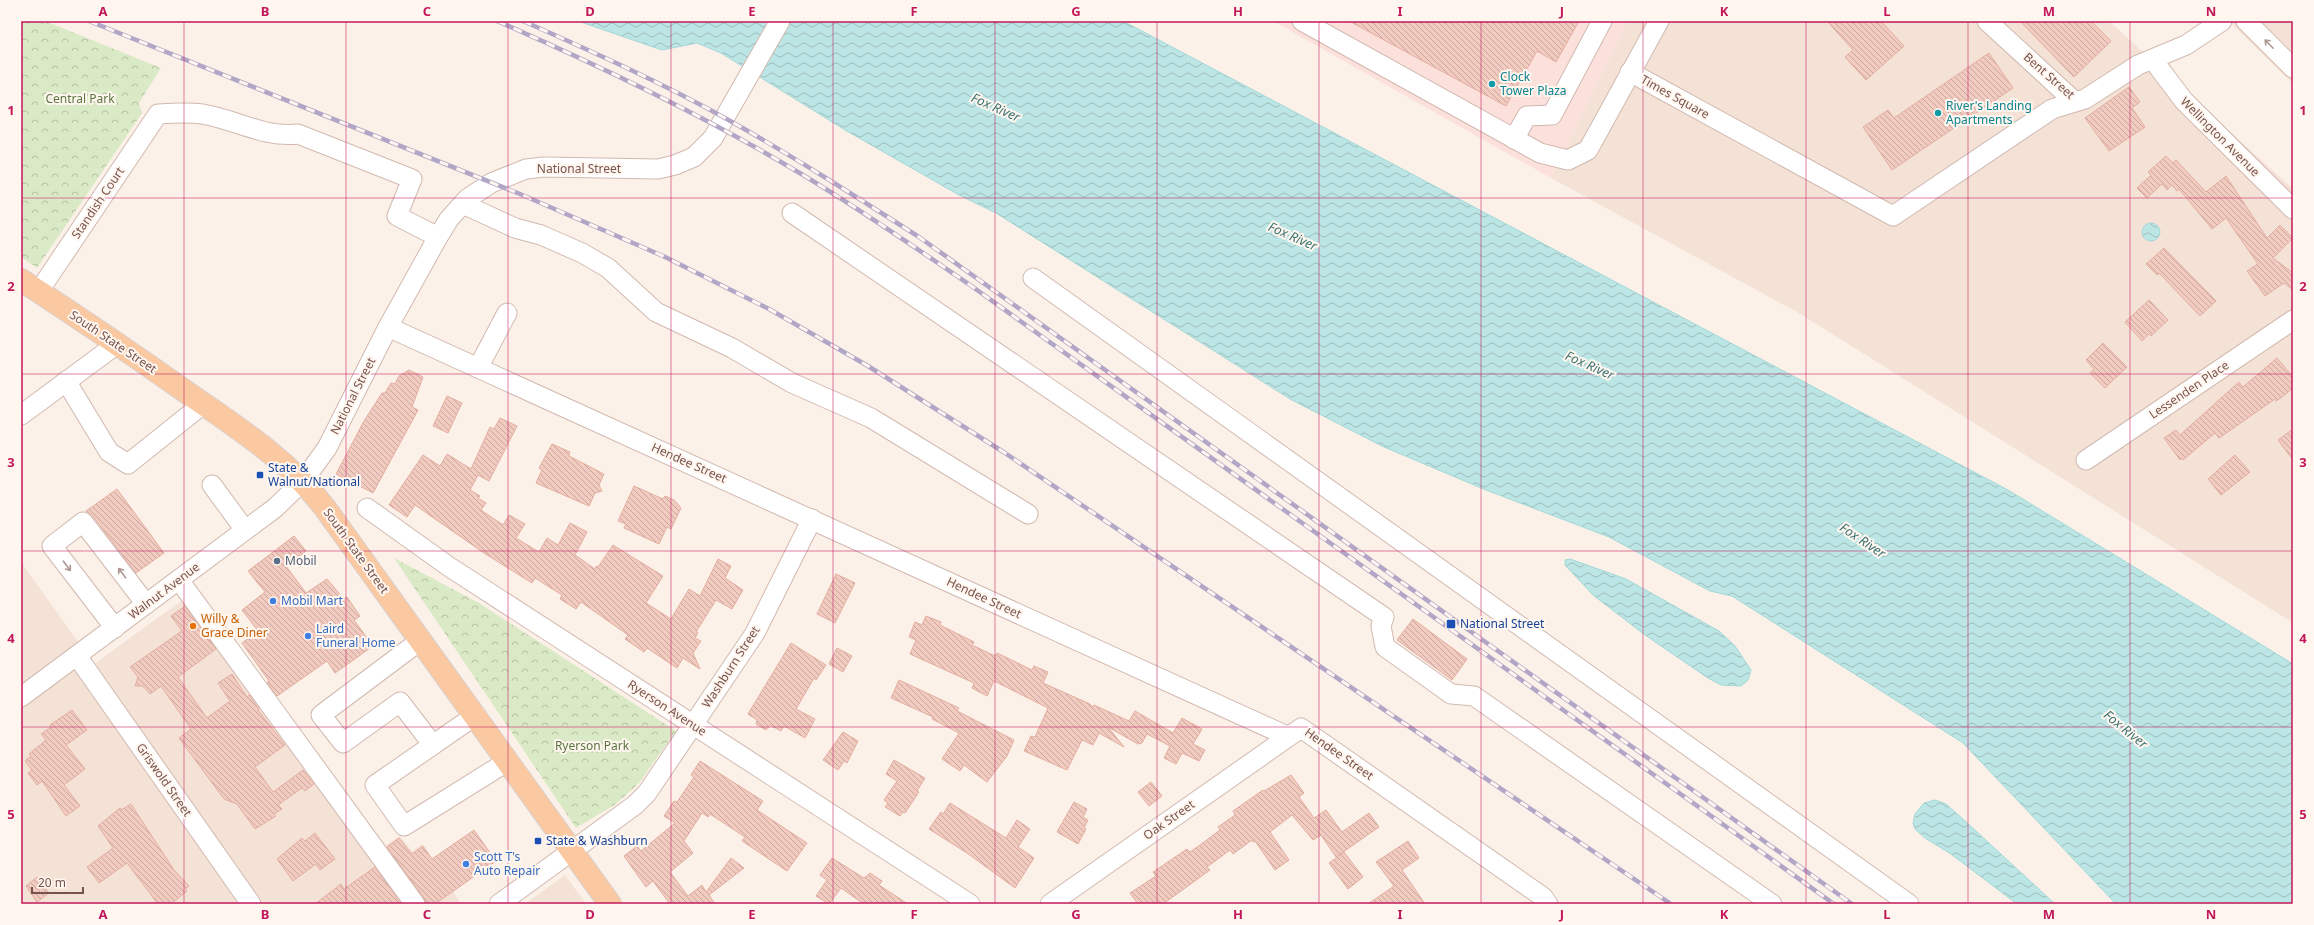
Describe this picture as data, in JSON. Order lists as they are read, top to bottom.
{
  "streets": {
    "main road": ["South State Street"],
    "street": [
      "Bent Street",
      "Times Square",
      "Wellington Avenue",
      "National Street",
      "Standish Court",
      "Lessenden Place",
      "Hendee Street",
      "Walnut Avenue",
      "Washburn Street",
      "Ryerson Avenue",
      "Griswold Street",
      "Oak Street"
    ]
  },
  "crossings": [
    ["Bent Street", "Times Square"],
    ["Bent Street", "Wellington Avenue"],
    ["National Street", "Standish Court"],
    ["National Street", "South State Street"],
    ["National Street", "Hendee Street"],
    ["National Street", "Walnut Avenue"],
    ["Standish Court", "South State Street"],
    ["South State Street", "Walnut Avenue"],
    ["South State Street", "Washburn Street"],
    ["Hendee Street", "Washburn Street"],
    ["Hendee Street", "Oak Street"],
    ["Walnut Avenue", "Griswold Street"],
    ["Washburn Street", "Ryerson Avenue"]
  ],
  "water": ["Fox River"],
  "parks": ["Central Park", "Ryerson Park"],
  "places": {
    "other": [
      "Clock Tower Plaza",
      "River's Landing Apartments",
      "Mobil",
      "Mobil Mart",
      "Willy & Grace Diner",
      "Laird Funeral Home",
      "Scott T's Auto Repair"
    ],
    "transit": ["State & Walnut/National", "National Street", "State & Washburn"]
  },
  "scale_bar": "20 m",
  "grid": {
    "columns": [
      "A",
      "B",
      "C",
      "D",
      "E",
      "F",
      "G",
      "H",
      "I",
      "J",
      "K",
      "L",
      "M",
      "N"
    ],
    "rows": [
      "1",
      "2",
      "3",
      "4",
      "5"
    ]
  }
}
